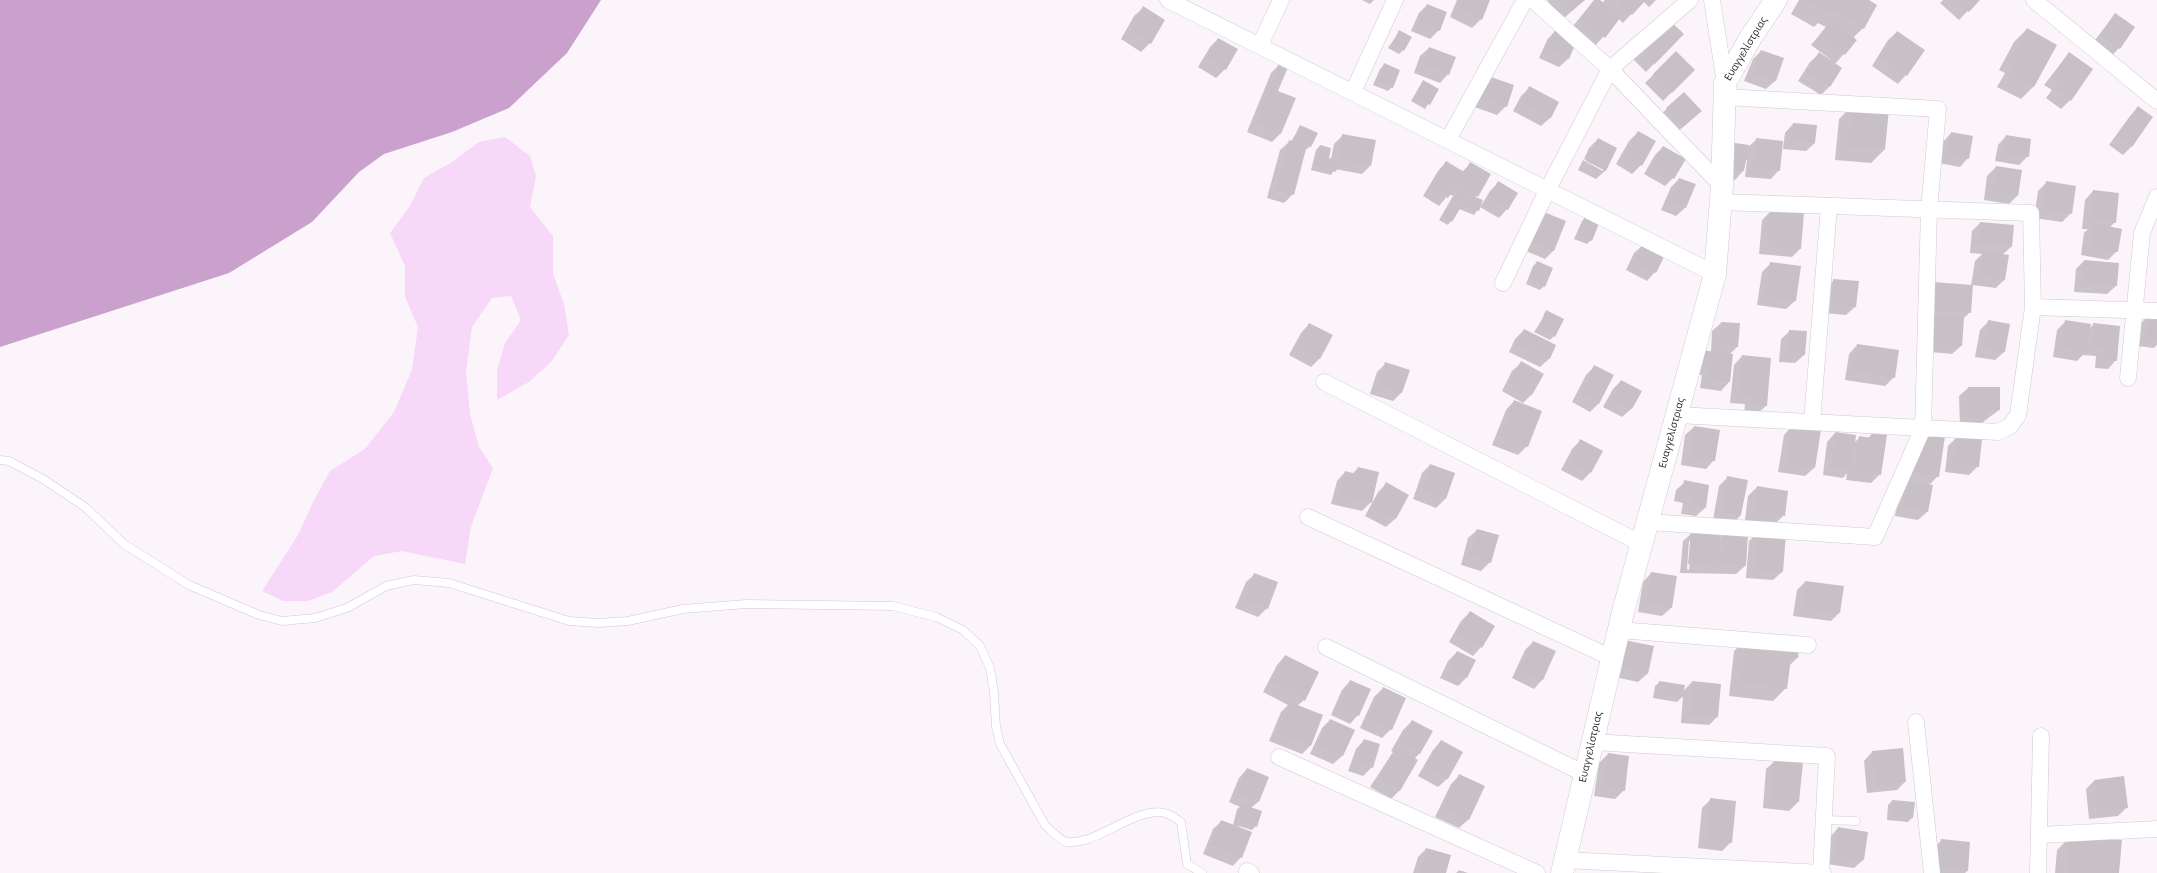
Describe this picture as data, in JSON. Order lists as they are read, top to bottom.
{
  "streets": {
    "street": ["Ευαγγελίστριας"]
  }
}
